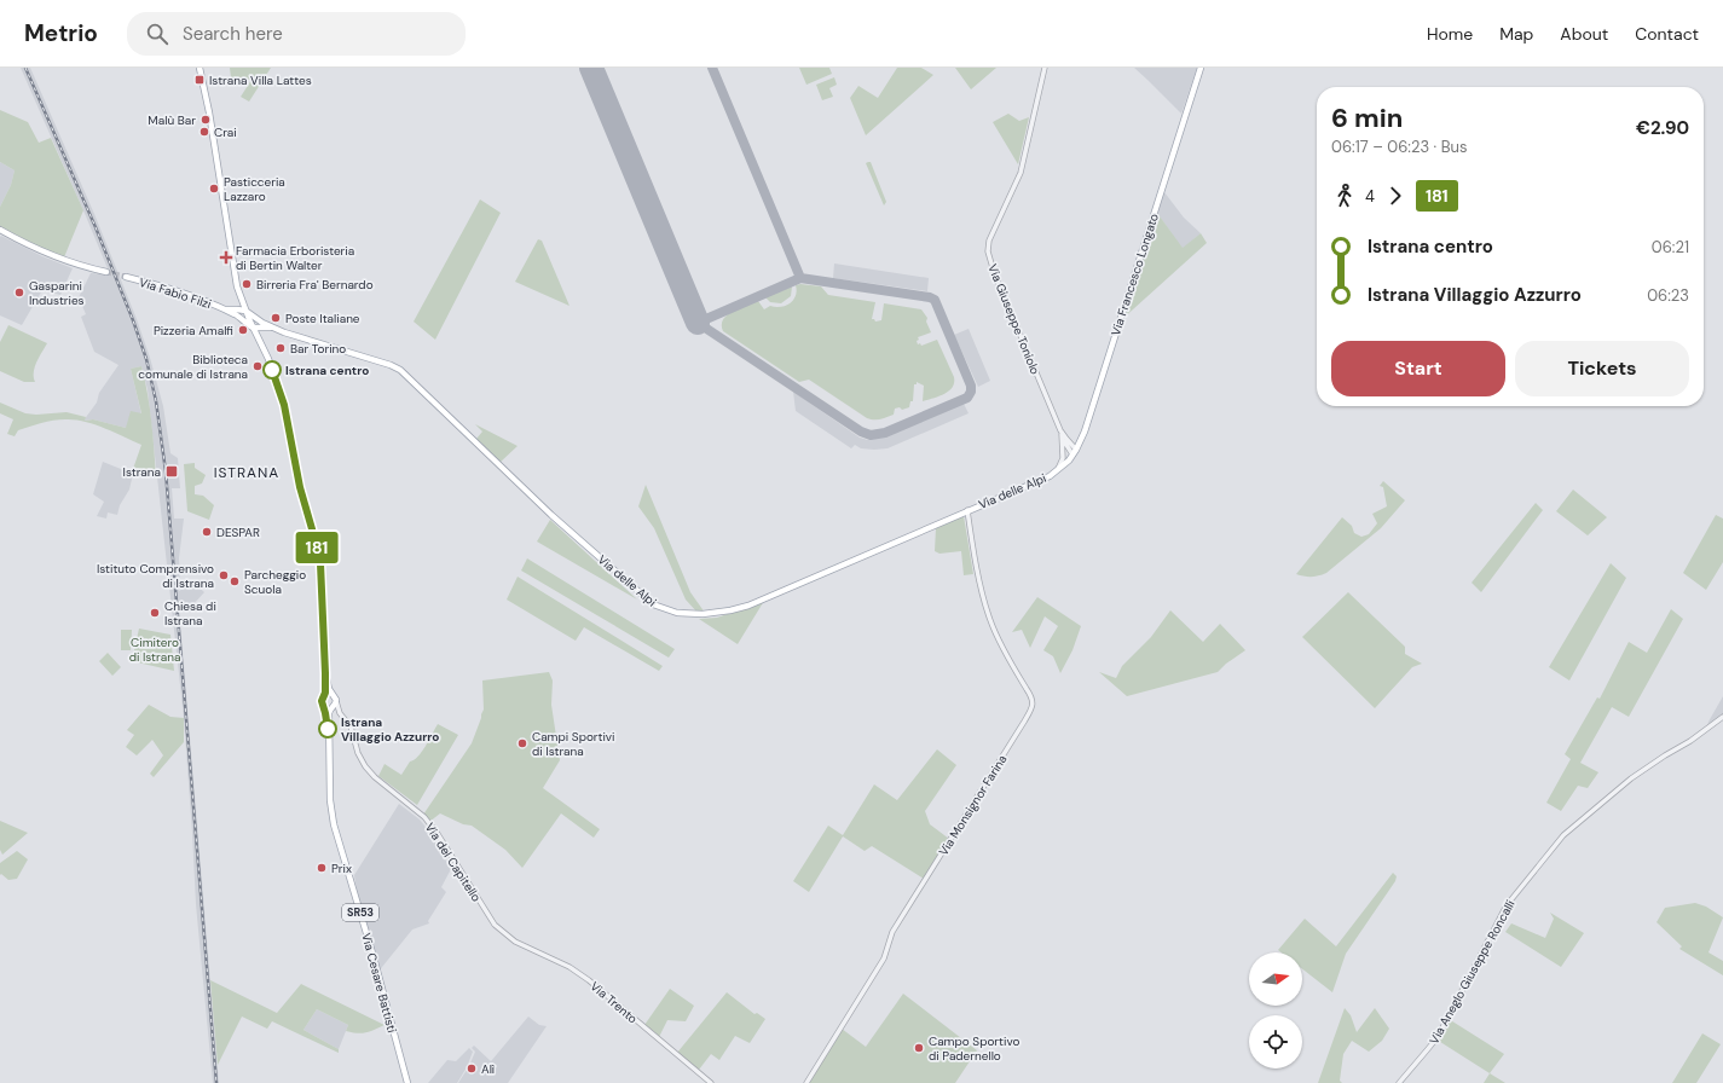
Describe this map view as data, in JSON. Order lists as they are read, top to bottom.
{
  "streets": {
    "main road": [
      "Via Francesco Longato",
      "Via Fabio Filzi",
      "Via delle Alpi",
      "SR53",
      "Via Cesare Battisti"
    ],
    "street": [
      "Via Giuseppe Toniolo",
      "Via Monsignor Farina",
      "Via del Capitello",
      "Via Aneglo Giuseppe Roncalli",
      "Via Trento"
    ]
  },
  "crossings": [
    ["Via Francesco Longato", "Via Giuseppe Toniolo"],
    ["Via Francesco Longato", "Via delle Alpi"],
    ["Via Giuseppe Toniolo", "Via delle Alpi"],
    ["Via delle Alpi", "Via Monsignor Farina"],
    ["Via del Capitello", "Via Cesare Battisti"],
    ["Via del Capitello", "Via Trento"]
  ],
  "districts": ["ISTRANA"],
  "parks": ["Cimitero di Istrana"],
  "places": {
    "transit": ["Istrana Villa Lattes", "Istrana"],
    "other": [
      "Malù Bar",
      "Crai",
      "Pasticceria Lazzaro",
      "Birreria Fra' Bernardo",
      "Gasparini Industries",
      "Poste Italiane",
      "Pizzeria Amalfi",
      "Bar Torino",
      "Biblioteca comunale di Istrana",
      "Istrana centro",
      "DESPAR",
      "Istituto Comprensivo di Istrana",
      "Parcheggio Scuola",
      "Chiesa di Istrana",
      "Istrana Villaggio Azzurro",
      "Campi Sportivi di Istrana",
      "Prix",
      "Campo Sportivo di Padernello",
      "Alì"
    ],
    "health": ["Farmacia Erboristeria di Bertin Walter"]
  },
  "lines": ["bus line 181"],
  "north": "right",
  "page": {
    "header": "Metrio",
    "search": "Search here",
    "nav": [
      "Home",
      "Map",
      "About",
      "Contact"
    ],
    "on_map": "181",
    "heading": ["6 min", "06:17 – 06:23 · Bus", "€2.90"],
    "legs": ["4", "181"],
    "list": [
      {
        "name": "Istrana centro",
        "value": "06:21"
      },
      {
        "name": "Istrana Villaggio Azzurro",
        "value": "06:23"
      }
    ],
    "buttons": ["Start", "Tickets"]
  }
}
